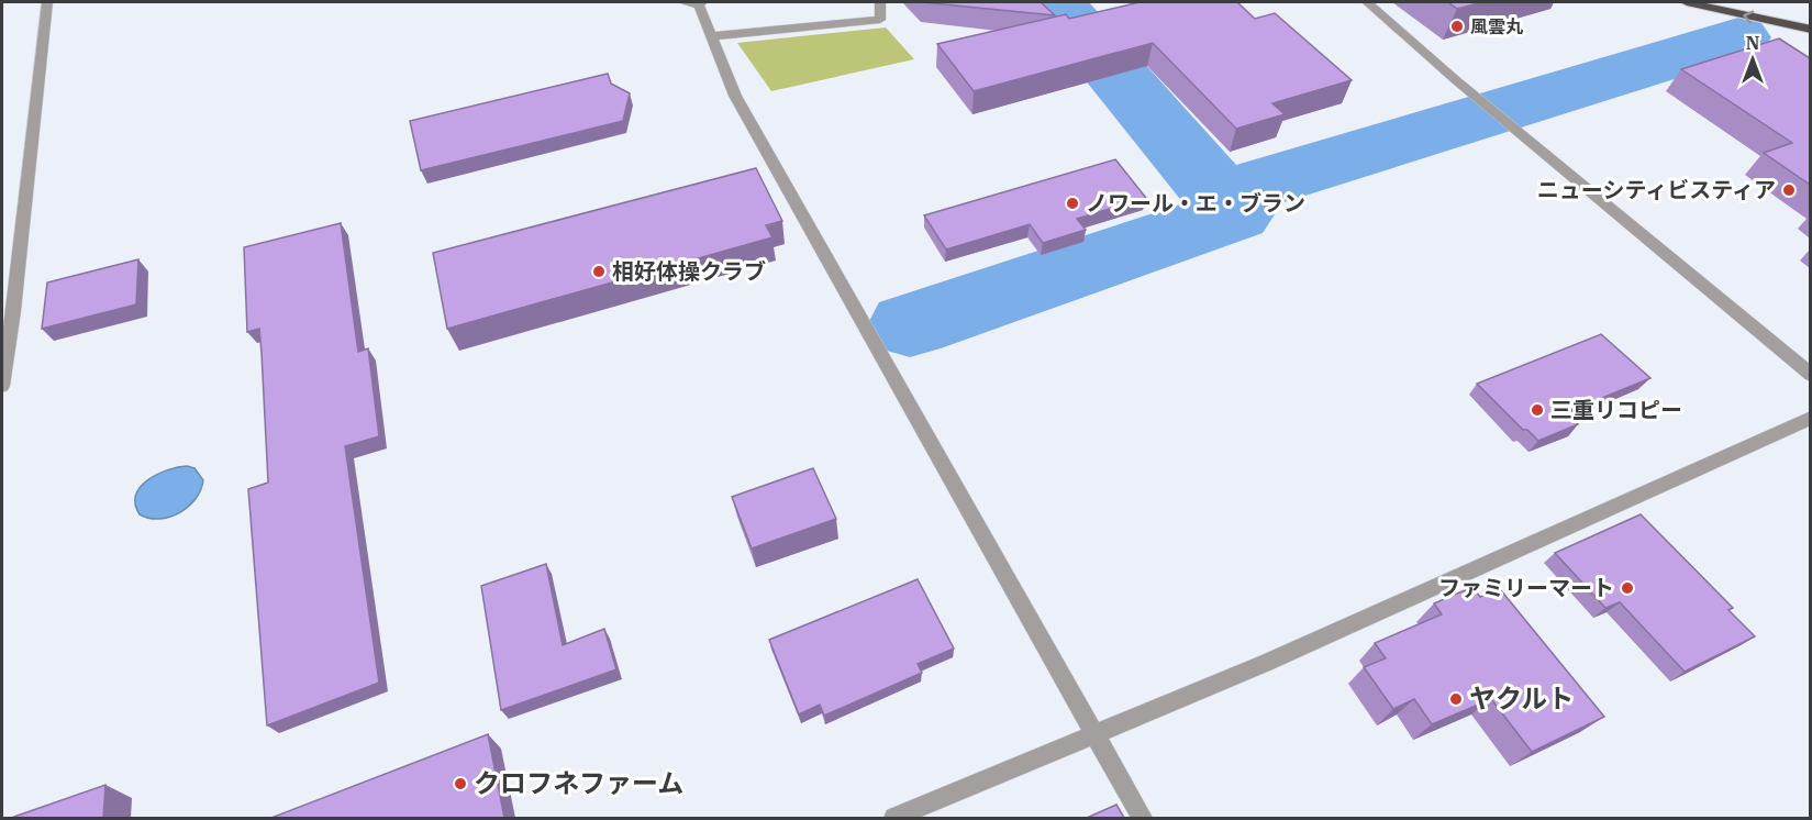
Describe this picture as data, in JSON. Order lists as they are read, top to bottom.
{
  "places": [
    "風雲丸",
    "ニューシティビスティア",
    "ノワール・エ・ブラン",
    "相好体操クラブ",
    "三重リコピー",
    "ファミリーマート",
    "ヤクルト",
    "クロフネファーム"
  ],
  "north": "top"
}
